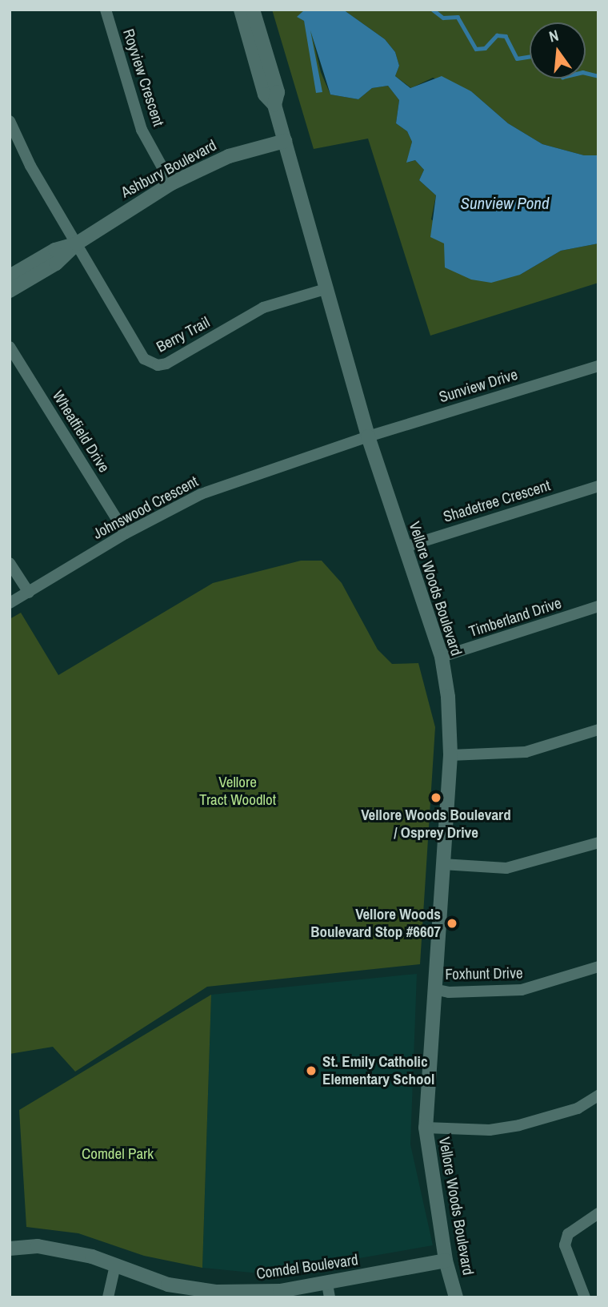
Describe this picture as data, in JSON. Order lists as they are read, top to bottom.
{
  "streets": {
    "street": [
      "Royview Crescent",
      "Ashbury Boulevard",
      "Berry Trail",
      "Sunview Drive",
      "Wheatfield Drive",
      "Shadetree Crescent",
      "Johnswood Crescent",
      "Vellore Woods Boulevard",
      "Timberland Drive",
      "Foxhunt Drive",
      "Comdel Boulevard"
    ]
  },
  "crossings": [
    ["Royview Crescent", "Ashbury Boulevard"],
    ["Ashbury Boulevard", "Berry Trail"],
    ["Ashbury Boulevard", "Vellore Woods Boulevard"],
    ["Berry Trail", "Vellore Woods Boulevard"],
    ["Sunview Drive", "Johnswood Crescent"],
    ["Sunview Drive", "Vellore Woods Boulevard"],
    ["Wheatfield Drive", "Johnswood Crescent"],
    ["Shadetree Crescent", "Vellore Woods Boulevard"],
    ["Johnswood Crescent", "Vellore Woods Boulevard"],
    ["Vellore Woods Boulevard", "Timberland Drive"],
    ["Vellore Woods Boulevard", "Foxhunt Drive"],
    ["Vellore Woods Boulevard", "Comdel Boulevard"]
  ],
  "water": ["Sunview Pond"],
  "parks": ["Vellore Tract Woodlot", "Comdel Park"],
  "places": ["Vellore Woods Boulevard / Osprey Drive", "Vellore Woods Boulevard Stop #6607", "St. Emily Catholic Elementary School"],
  "north": "top"
}
